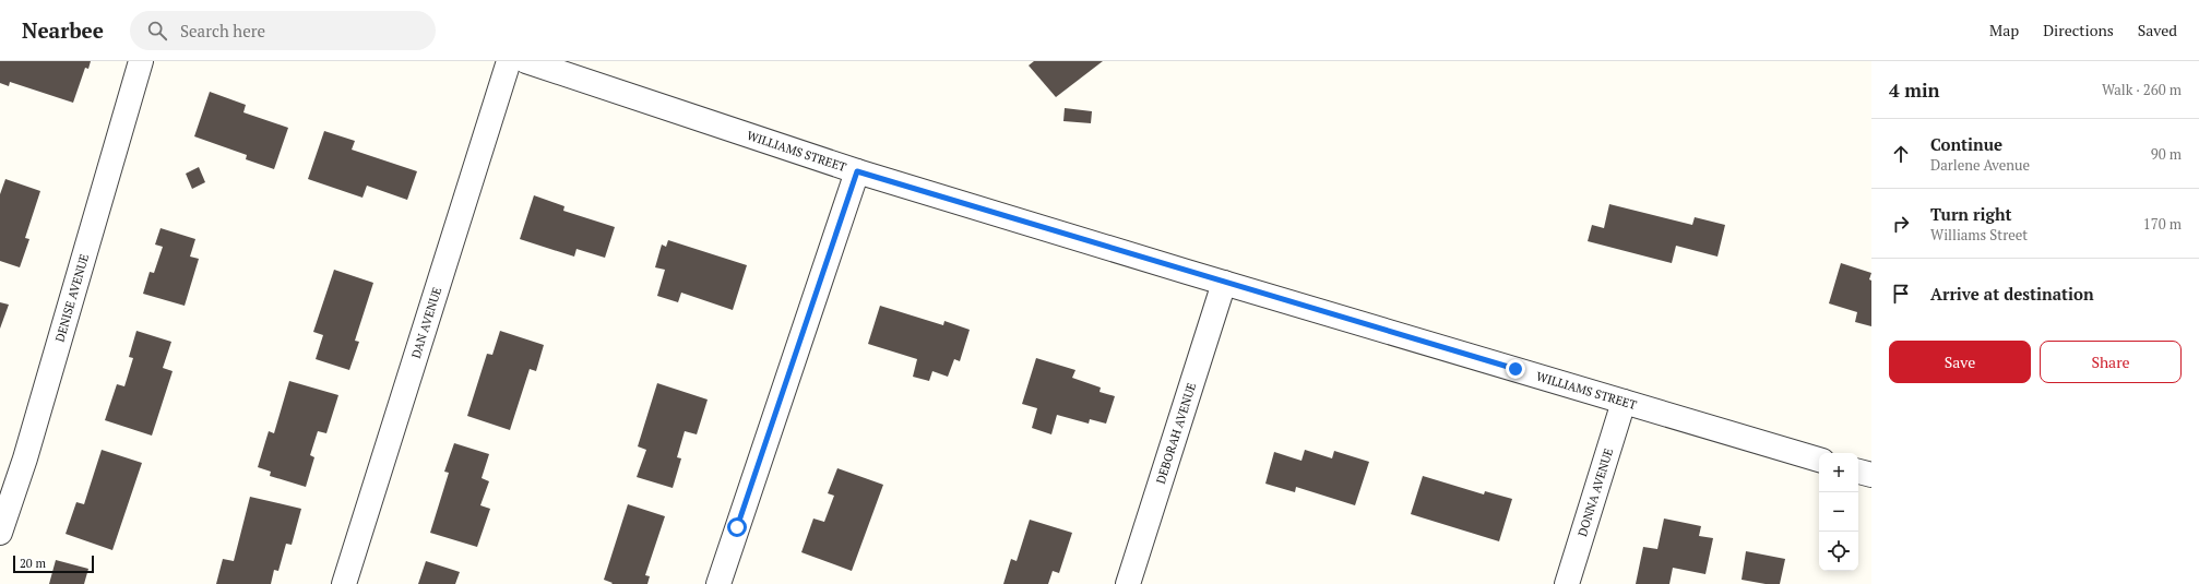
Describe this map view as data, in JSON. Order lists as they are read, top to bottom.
{
  "streets": {
    "street": [
      "WILLIAMS STREET",
      "DENISE AVENUE",
      "DAN AVENUE",
      "DEBORAH AVENUE",
      "DONNA AVENUE"
    ]
  },
  "crossings": [
    ["WILLIAMS STREET", "DEBORAH AVENUE"],
    ["WILLIAMS STREET", "DONNA AVENUE"]
  ],
  "scale_bar": "20 m",
  "page": {
    "header": "Nearbee",
    "search": "Search here",
    "nav": ["Map", "Directions", "Saved"],
    "heading": ["4 min", "Walk · 260 m"],
    "list": [
      ["Continue", "Darlene Avenue", "90 m"],
      ["Turn right", "Williams Street", "170 m"],
      "Arrive at destination"
    ],
    "buttons": ["Save", "Share"],
    "map_buttons": ["+", "−"],
    "scale": "20 m"
  }
}
